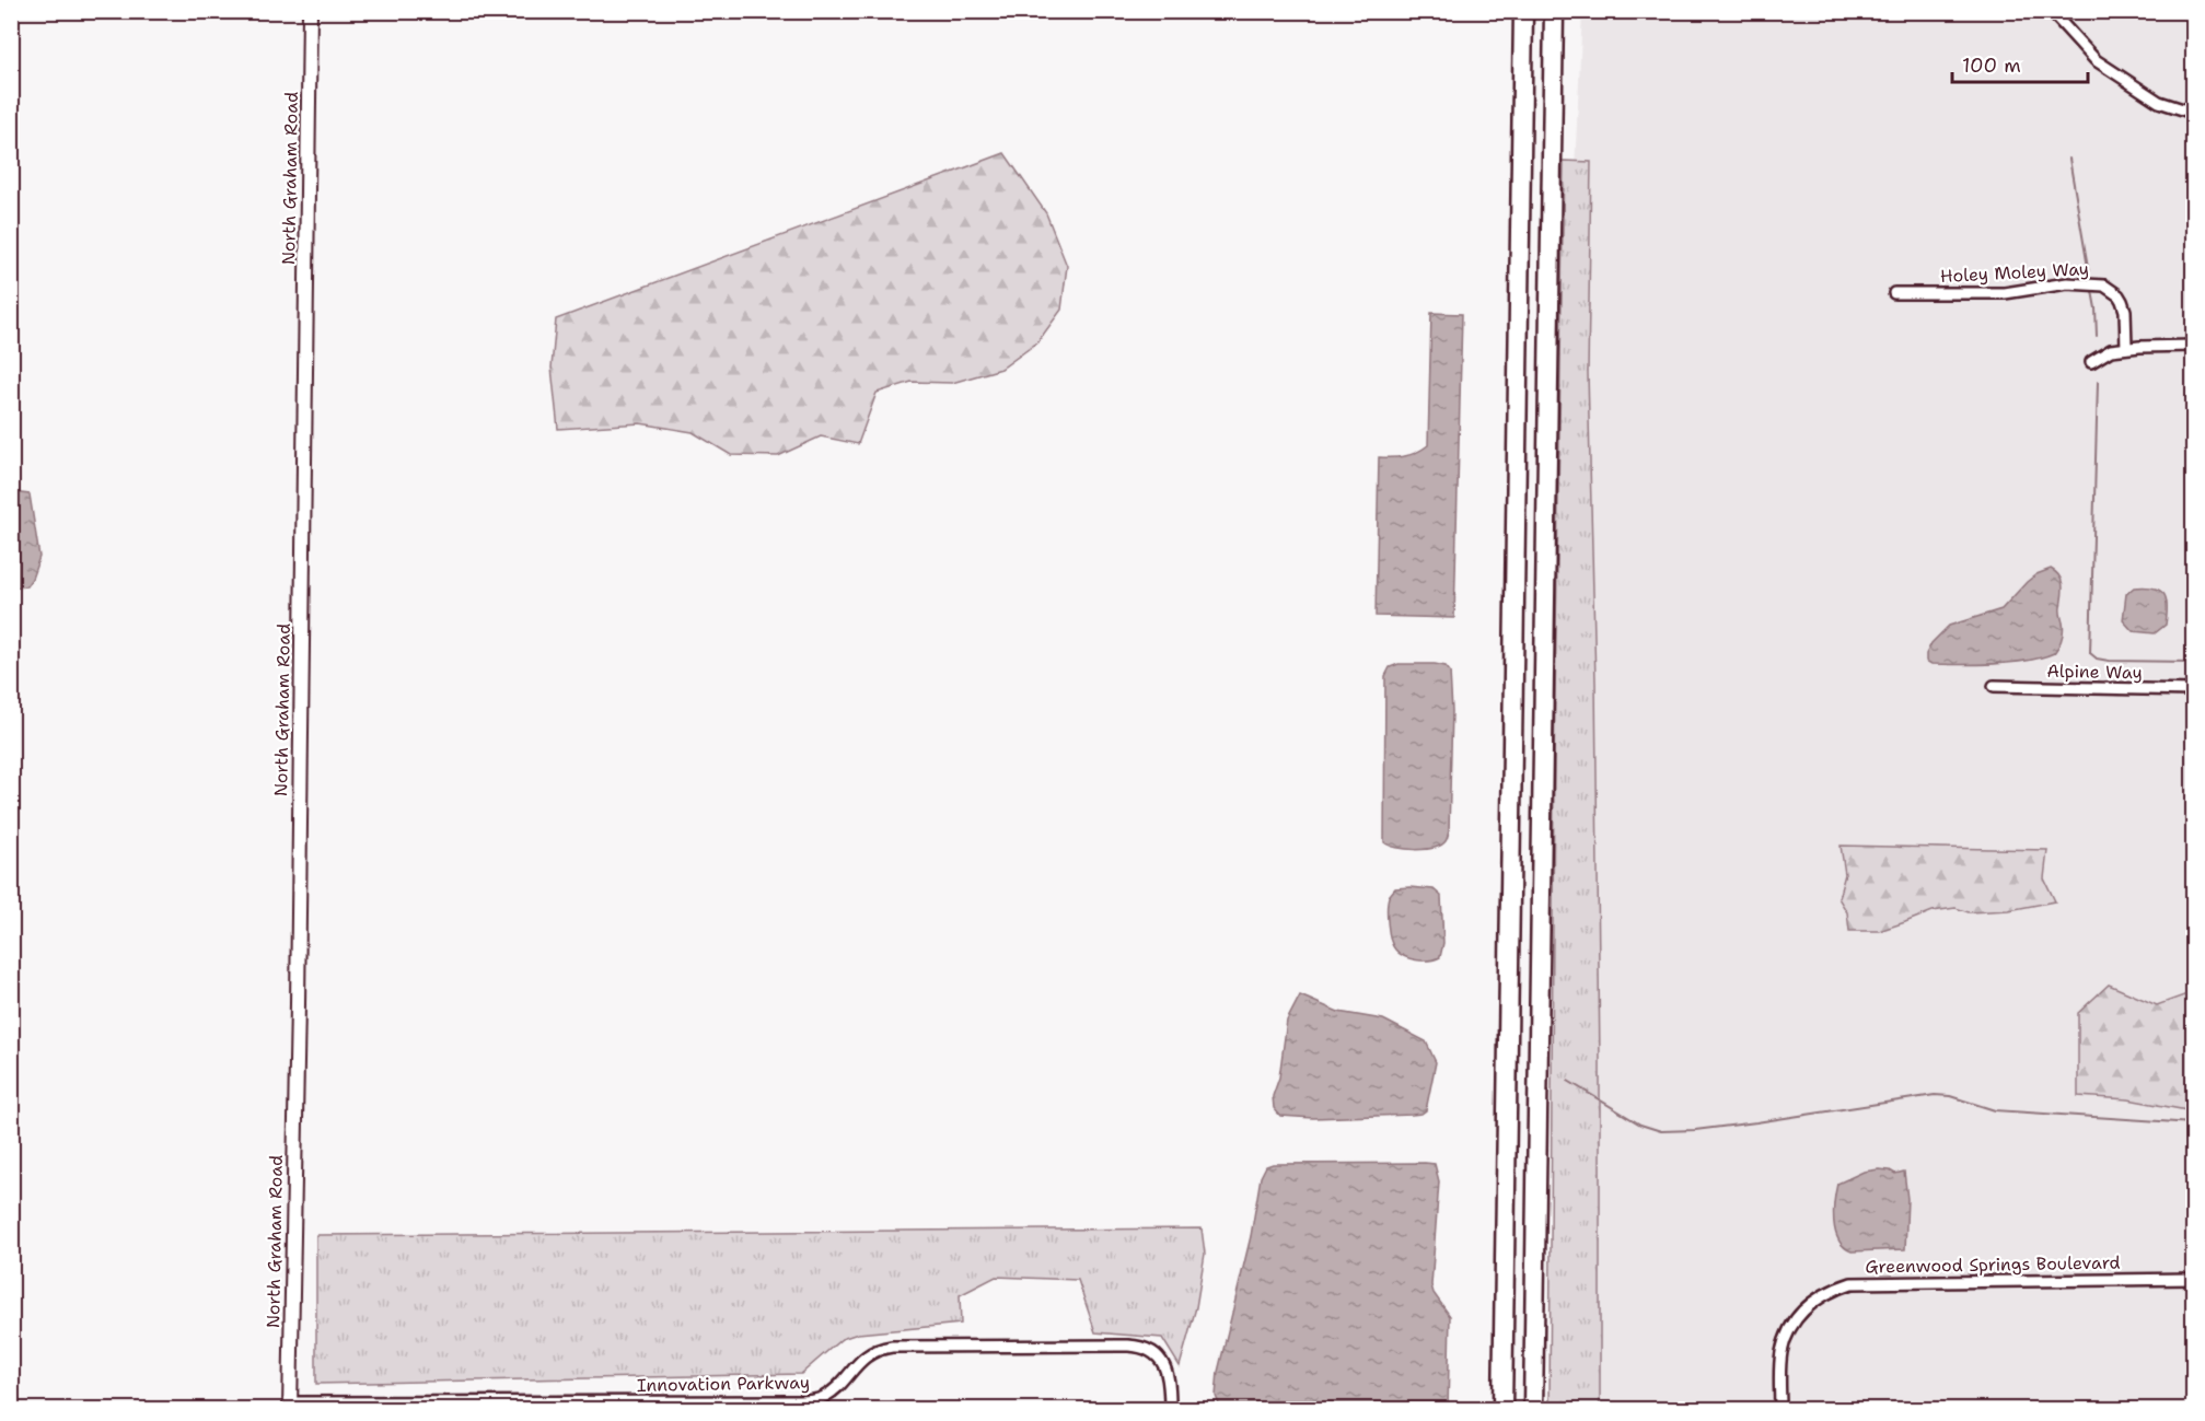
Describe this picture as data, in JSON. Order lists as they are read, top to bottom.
{
  "streets": {
    "street": [
      "North Graham Road",
      "Holey Moley Way",
      "Alpine Way",
      "Greenwood Springs Boulevard",
      "Innovation Parkway"
    ]
  },
  "crossings": [
    ["North Graham Road", "Innovation Parkway"]
  ],
  "scale_bar": "100 m"
}
